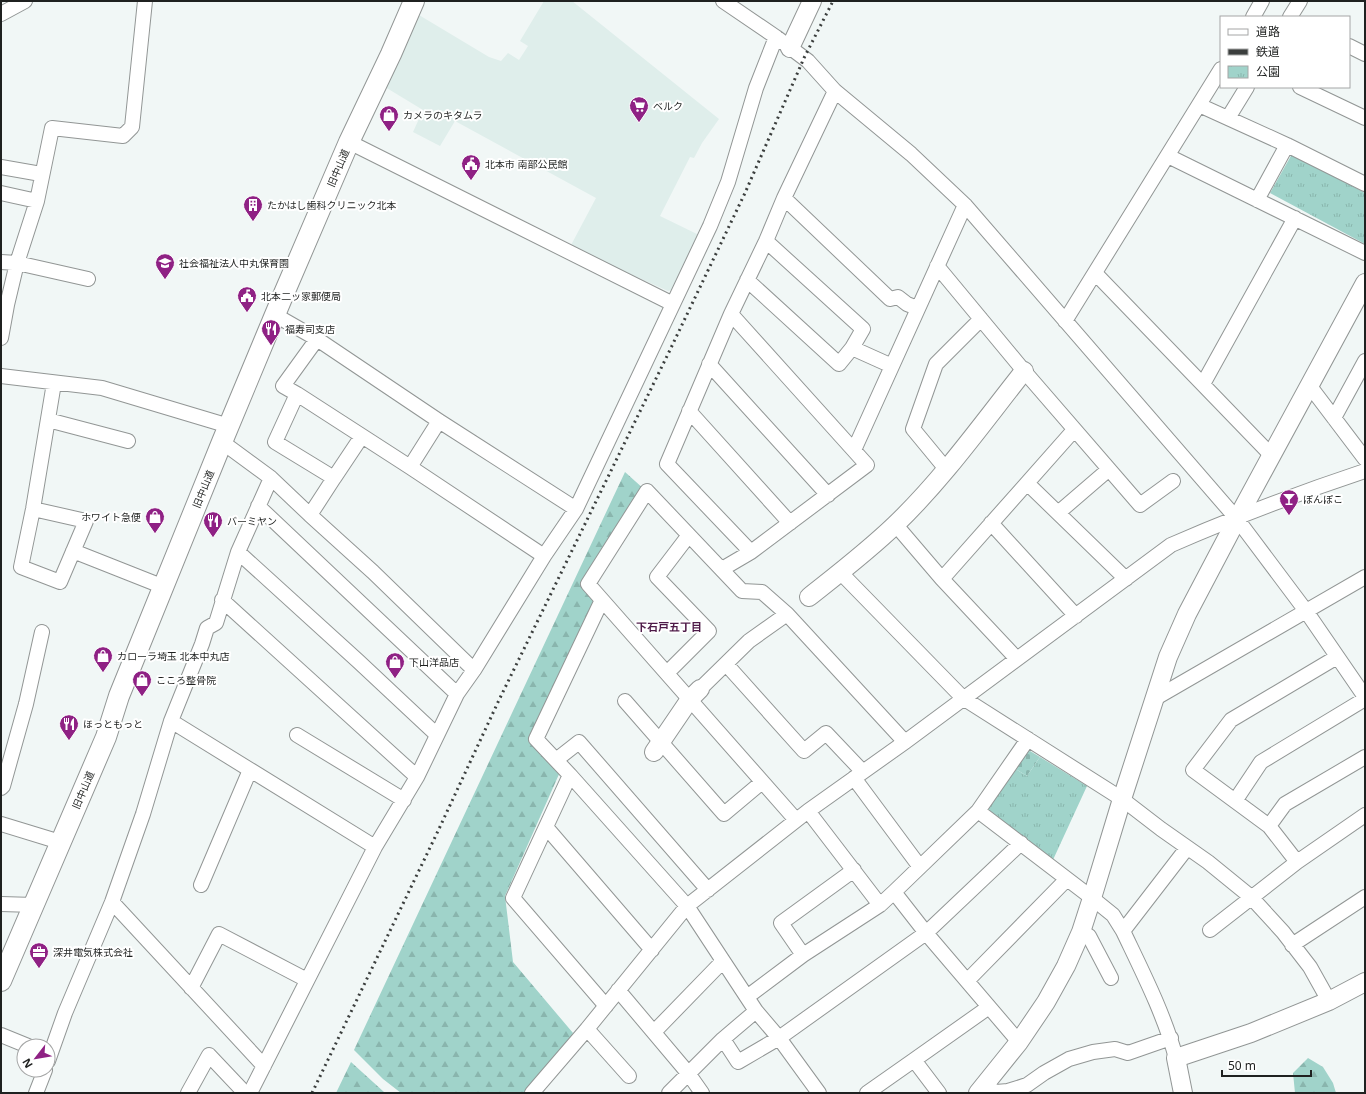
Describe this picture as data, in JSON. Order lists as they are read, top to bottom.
{
  "streets": {
    "main road": ["旧中山道"]
  },
  "districts": ["下石戸五丁目"],
  "places": {
    "supermarket": ["ベルク"],
    "shop": [
      "カメラのキタムラ",
      "ホワイト急便",
      "カローラ埼玉 北本中丸店",
      "下山洋品店",
      "こころ整骨院"
    ],
    "public building": ["北本市 南部公民館", "北本二ッ家郵便局"],
    "building": ["たかはし歯科クリニック北本"],
    "school or university": ["社会福祉法人中丸保育園"],
    "restaurant": ["福寿司支店", "バーミヤン", "ほっともっと"],
    "bar": ["ぽんぽこ"],
    "office": ["深井電気株式会社"]
  },
  "legend": ["道路", "鉄道", "公園"],
  "scale_bar": "50 m",
  "north": "bottom left"
}
